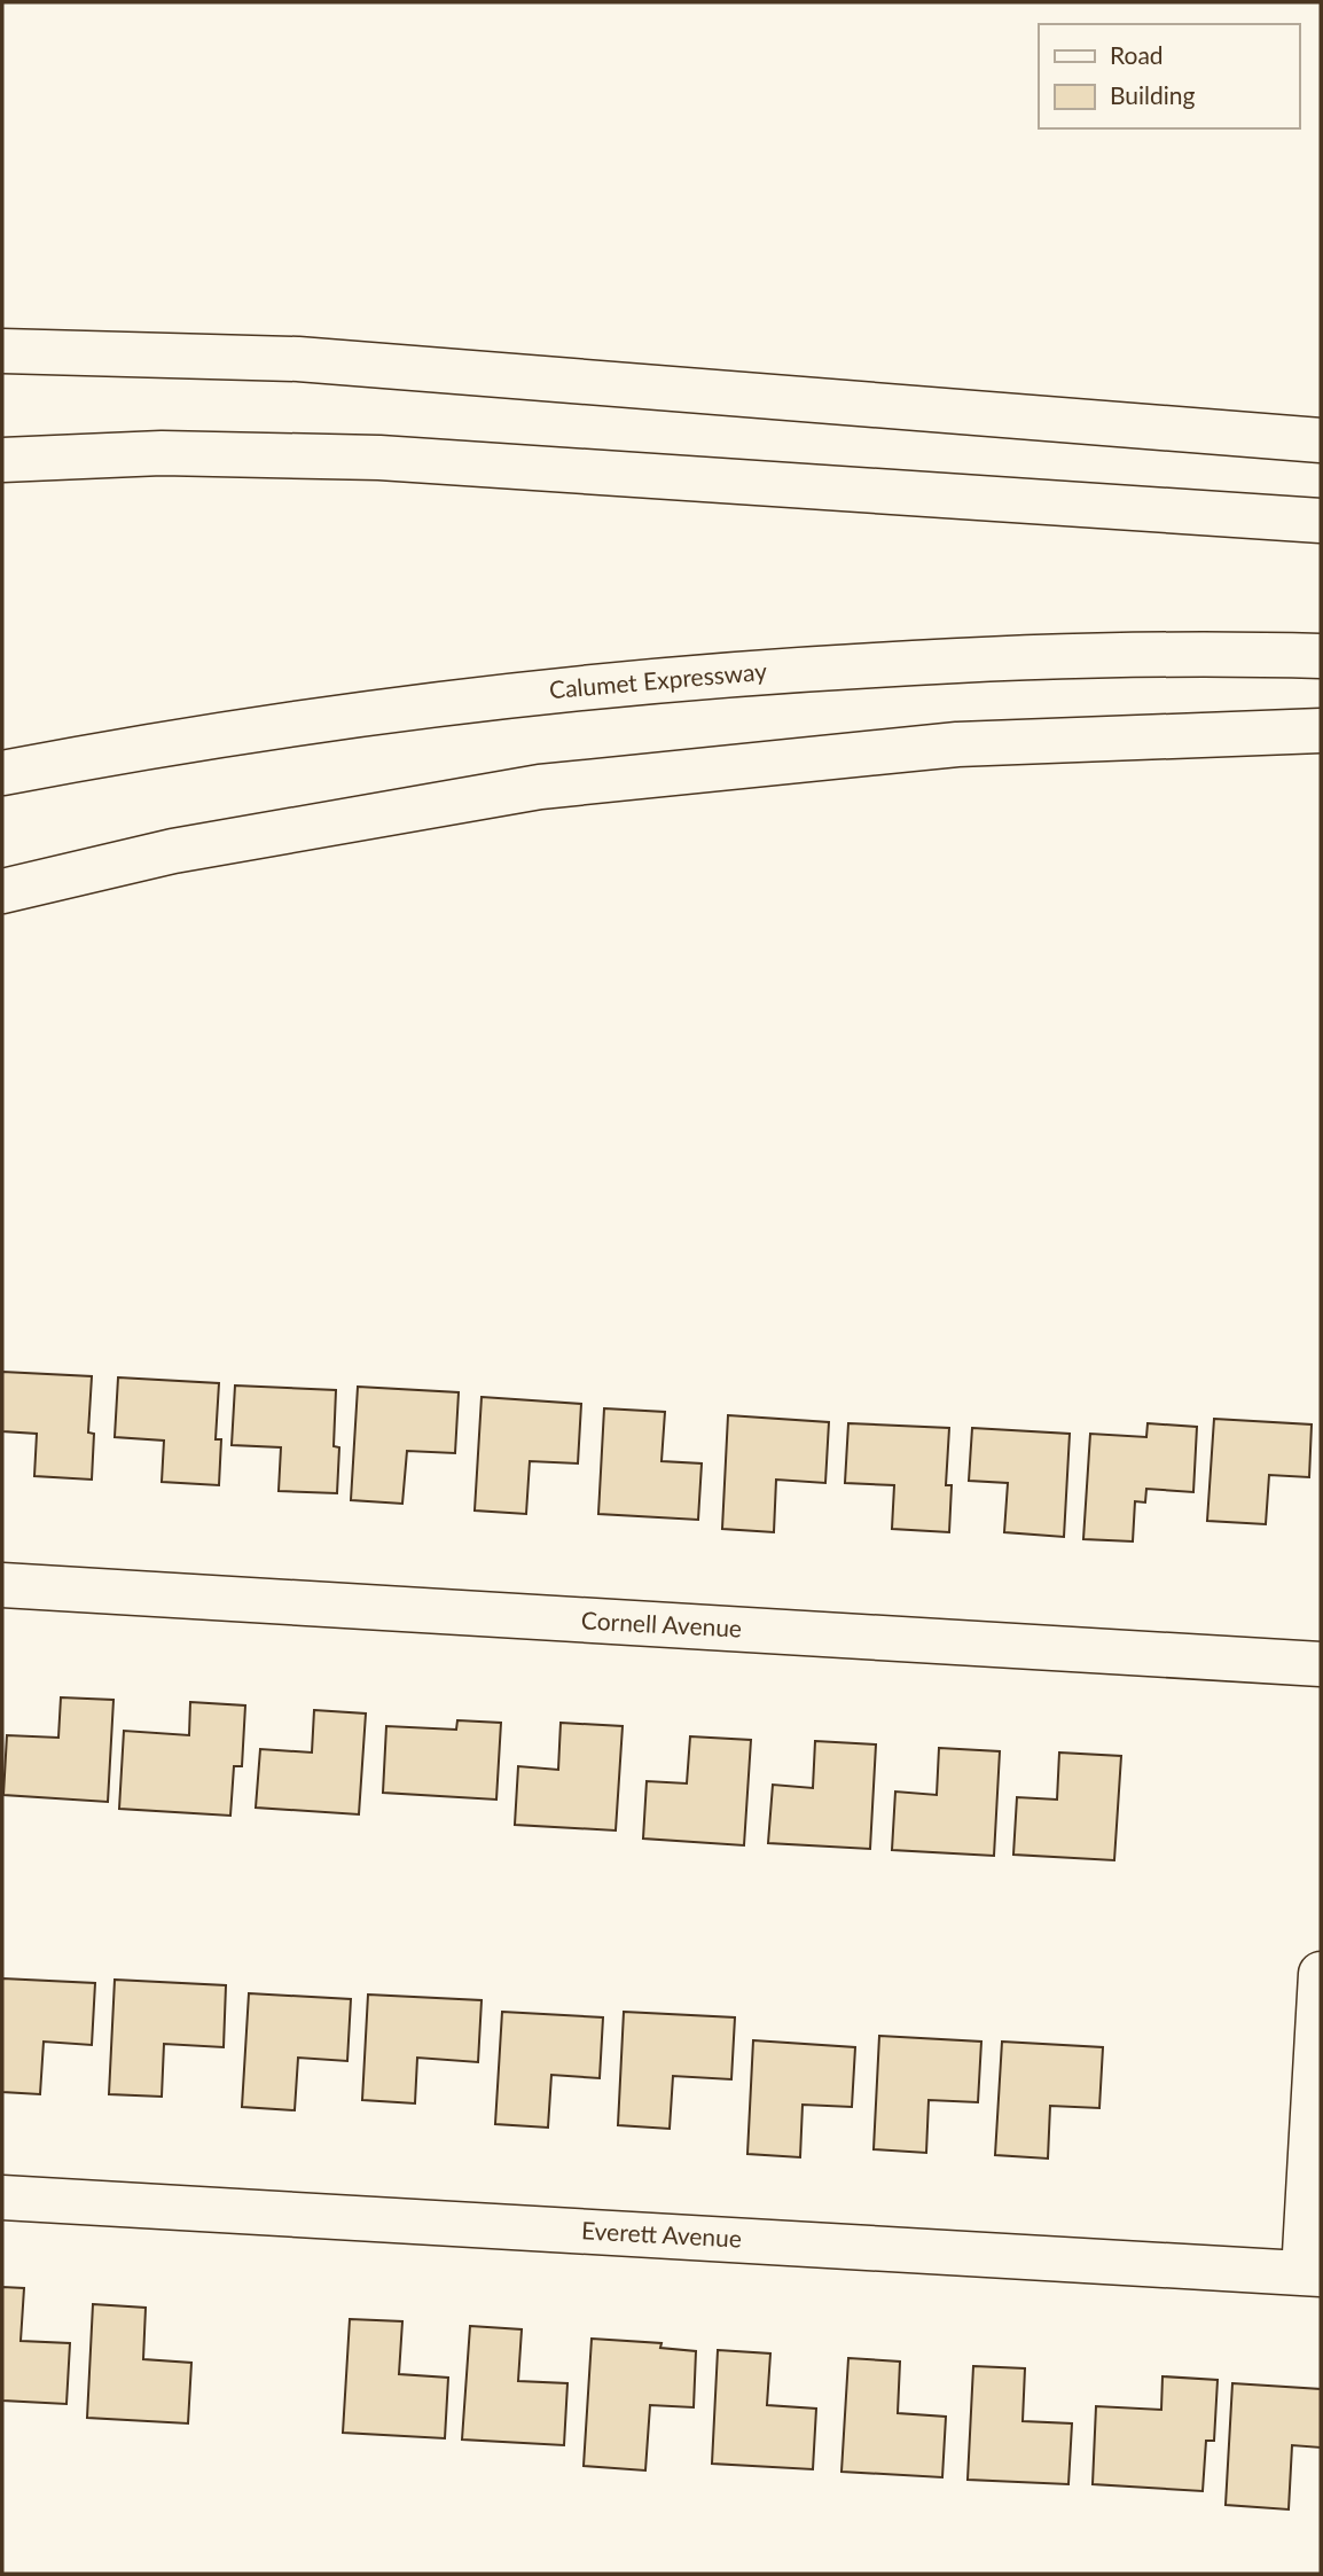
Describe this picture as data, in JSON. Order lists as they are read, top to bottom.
{
  "streets": {
    "main road": ["Calumet Expressway", "Cornell Avenue", "Everett Avenue"]
  },
  "legend": ["Road", "Building"]
}
